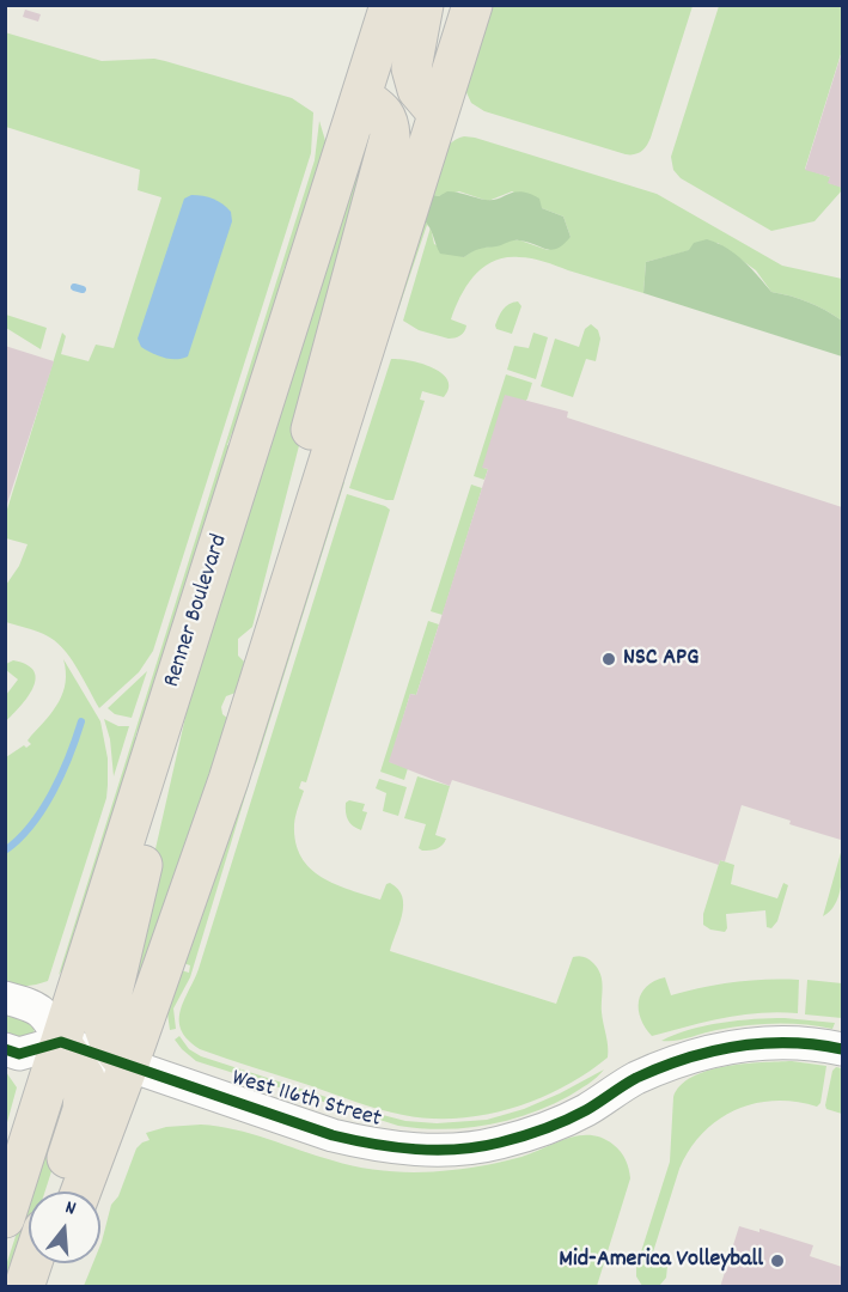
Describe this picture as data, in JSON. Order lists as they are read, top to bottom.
{
  "streets": {
    "main road": ["Renner Boulevard"],
    "street": ["West 116th Street"]
  },
  "crossings": [
    ["Renner Boulevard", "West 116th Street"]
  ],
  "places": ["NSC APG", "Mid-America Volleyball"],
  "north": "top"
}
